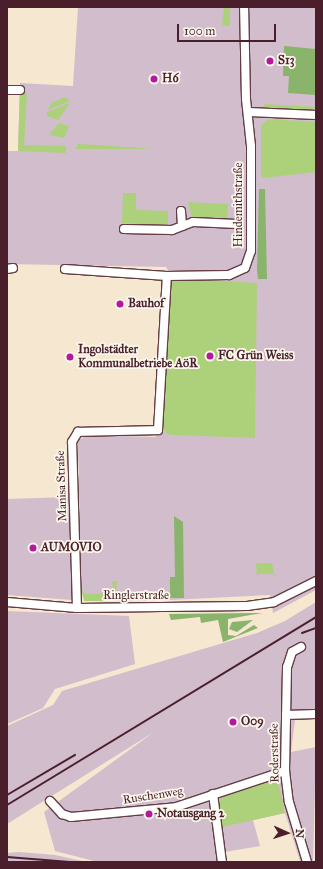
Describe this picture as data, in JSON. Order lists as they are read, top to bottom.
{
  "streets": {
    "street": [
      "Hindemithstraße",
      "Manisa Straße",
      "Ringlerstraße",
      "Roderstraße",
      "Ruschenweg"
    ]
  },
  "crossings": [
    ["Hindemithstraße", "Manisa Straße"],
    ["Manisa Straße", "Ringlerstraße"],
    ["Roderstraße", "Ruschenweg"]
  ],
  "places": [
    "S13",
    "H6",
    "Bauhof",
    "FC Grün Weiss",
    "Ingolstädter Kommunalbetriebe AöR",
    "AUMOVIO",
    "O09",
    "Notausgang 2"
  ],
  "scale_bar": "100 m",
  "north": "right"
}
